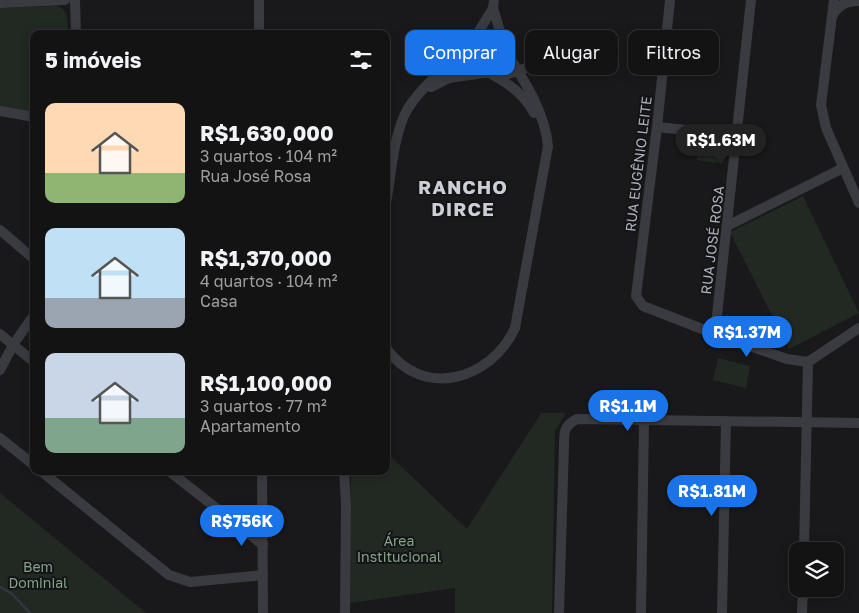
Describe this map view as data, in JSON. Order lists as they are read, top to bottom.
{
  "streets": {
    "street": ["RUA EUGÊNIO LEITE", "RUA JOSÉ ROSA"]
  },
  "crossings": [
    ["RUA EUGÊNIO LEITE", "RUA JOSÉ ROSA"]
  ],
  "districts": ["RANCHO DIRCE"],
  "parks": ["Área Institucional", "Bem Dominial"],
  "page": {
    "chip": ["Comprar", "Alugar", "Filtros"],
    "heading": "5 imóveis",
    "list": [
      {
        "name": "R$1,630,000",
        "note": "3 quartos · 104 m² · Rua José Rosa"
      },
      {
        "name": "R$1,370,000",
        "note": "4 quartos · 104 m² · Casa"
      },
      {
        "name": "R$1,100,000",
        "note": "3 quartos · 77 m² · Apartamento"
      }
    ],
    "price": [
      "R$1.63M",
      "R$1.37M",
      "R$1.1M",
      "R$1.81M",
      "R$756K"
    ]
  }
}
